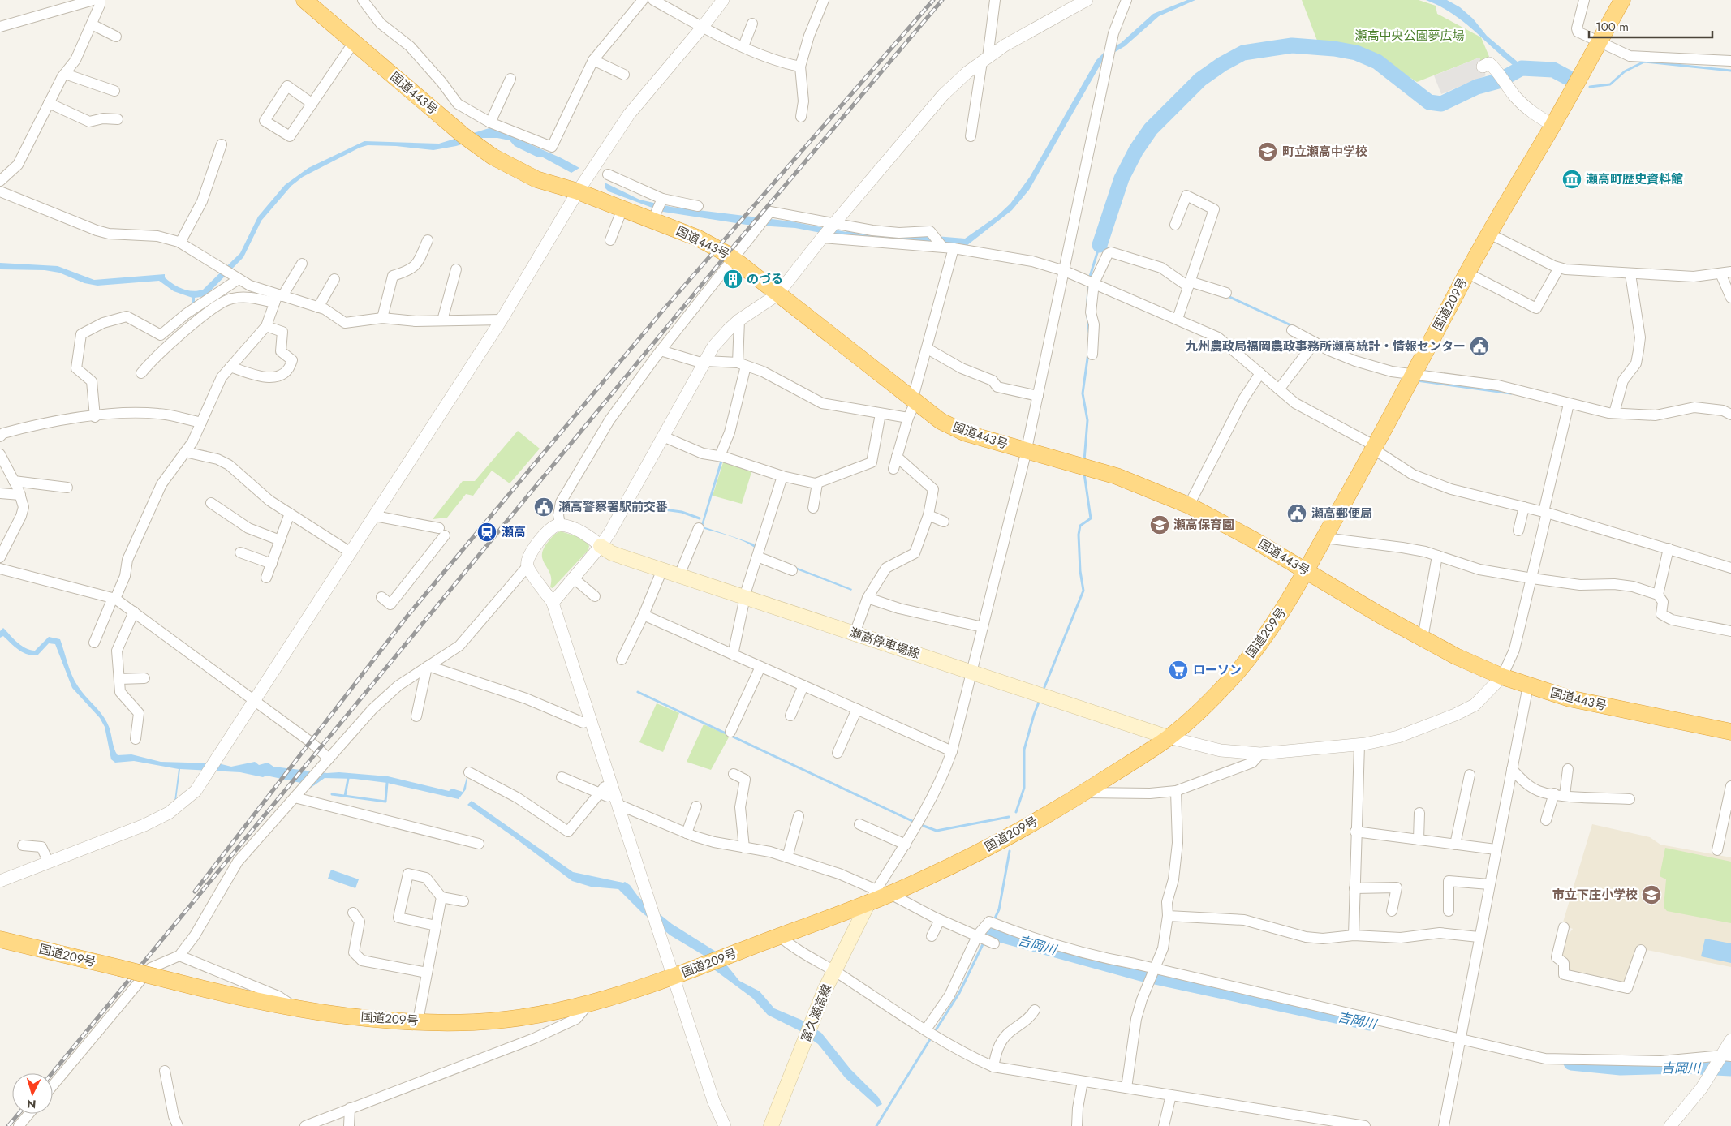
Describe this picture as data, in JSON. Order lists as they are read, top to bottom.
{
  "streets": {
    "highway": ["国道443号", "国道209号"],
    "main road": ["瀬高停車場線", "富久瀬高線"]
  },
  "crossings": [
    ["国道443号", "国道209号"],
    ["国道209号", "瀬高停車場線"],
    ["国道209号", "富久瀬高線"]
  ],
  "water": ["吉岡川"],
  "parks": ["瀬高中央公園夢広場"],
  "places": {
    "school or university": ["町立瀬高中学校", "瀬高保育園", "市立下庄小学校"],
    "museum": ["瀬高町歴史資料館"],
    "building": ["のづる"],
    "public building": ["九州農政局福岡農政事務所瀬高統計・情報センター", "瀬高警察署駅前交番", "瀬高郵便局"],
    "station": ["瀬高"],
    "supermarket": ["ローソン"]
  },
  "scale_bar": "100 m",
  "north": "bottom"
}
